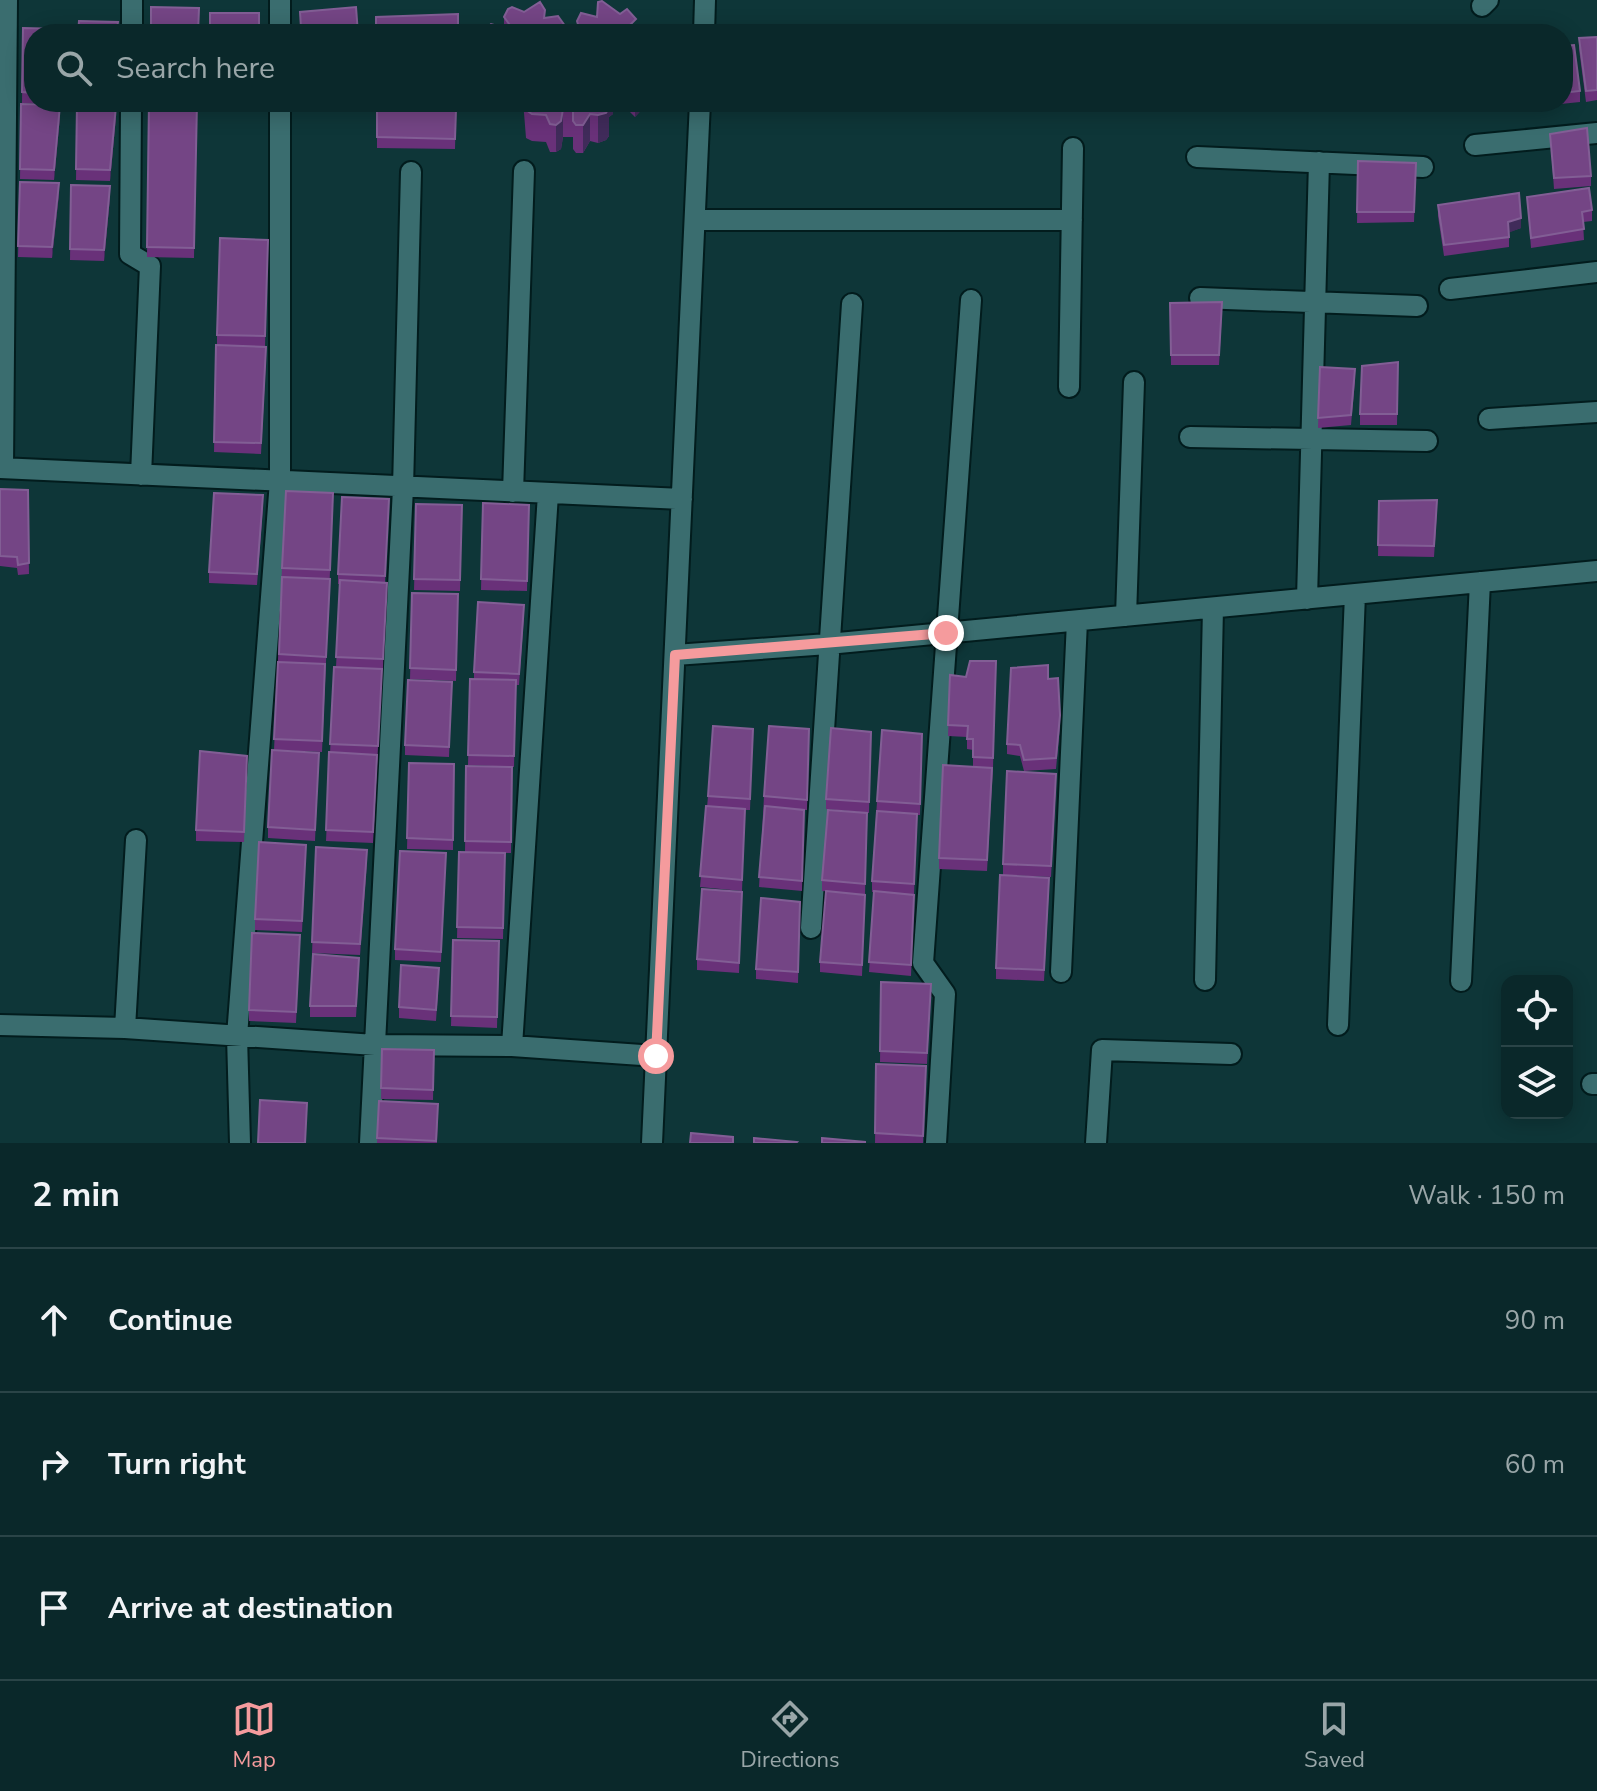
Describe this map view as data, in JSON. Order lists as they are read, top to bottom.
{
  "page": {
    "search": "Search here",
    "heading": ["2 min", "Walk · 150 m"],
    "list": [
      ["Continue", "90 m"],
      ["Turn right", "60 m"],
      "Arrive at destination"
    ],
    "nav": ["Map", "Directions", "Saved"]
  }
}
